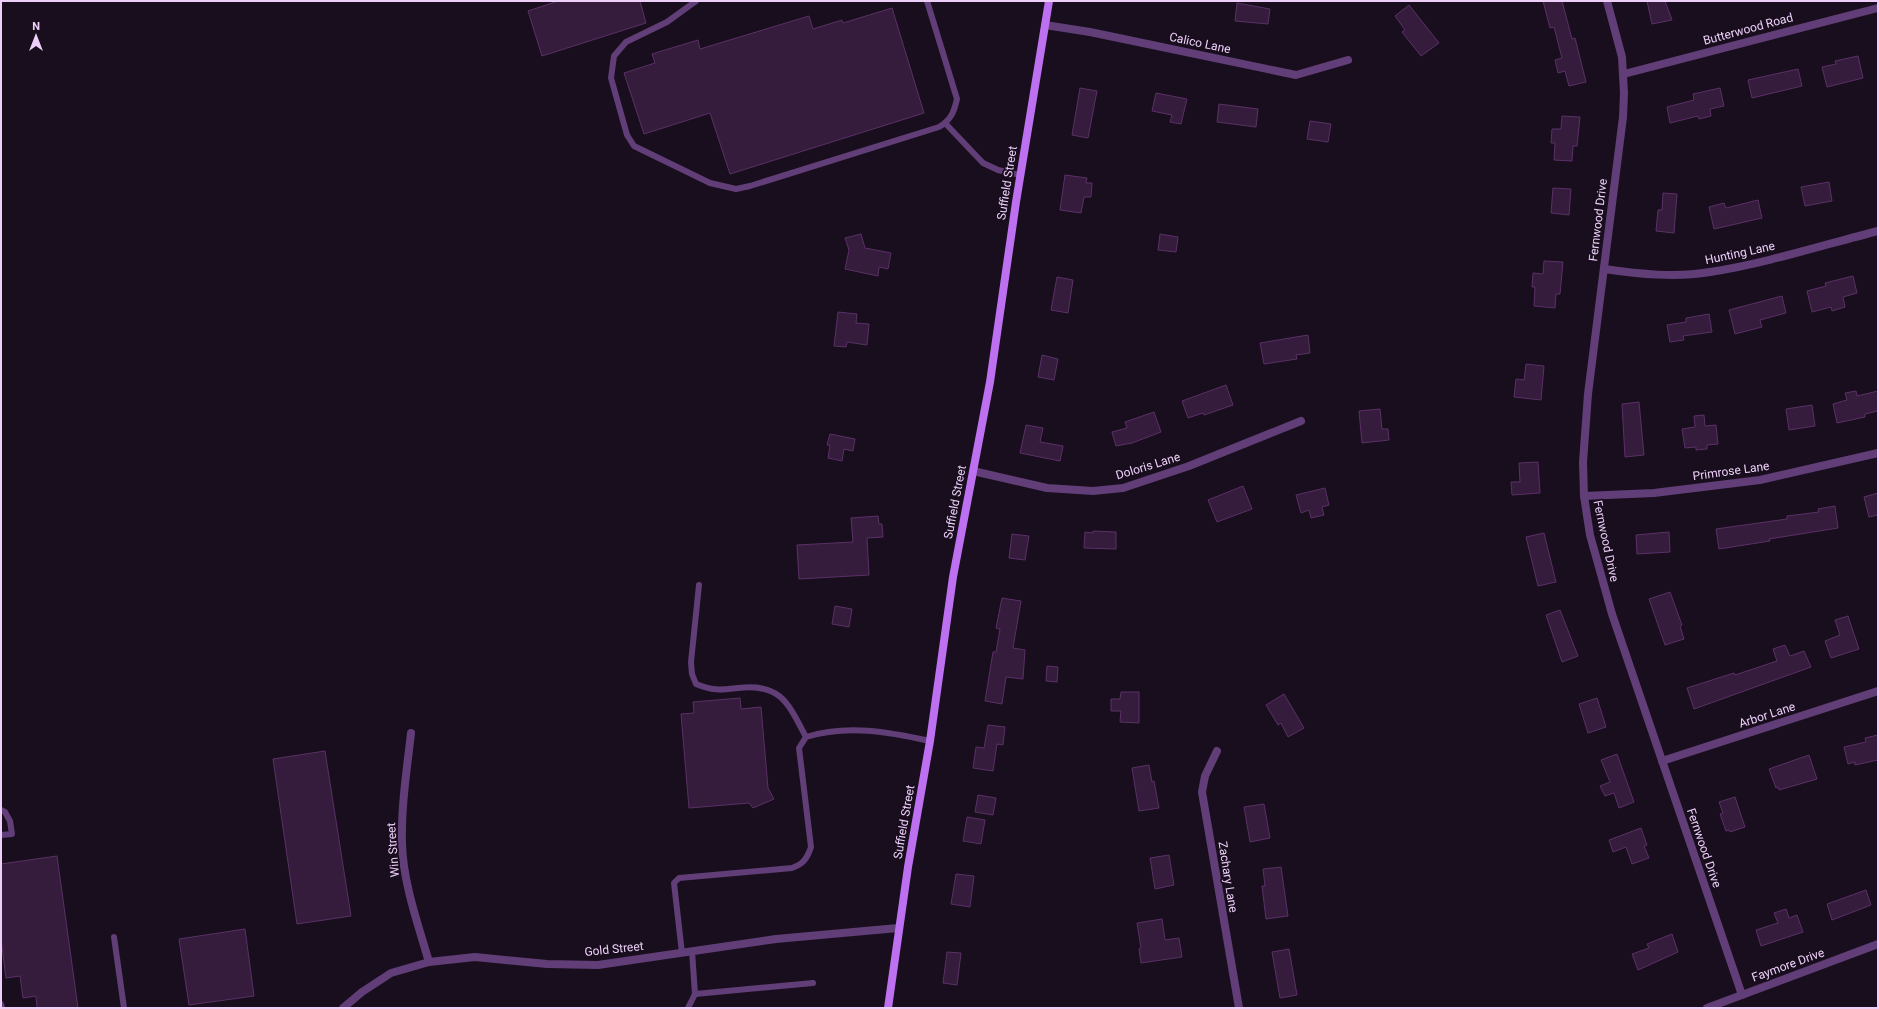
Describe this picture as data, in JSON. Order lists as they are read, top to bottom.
{
  "streets": {
    "main road": ["Suffield Street"],
    "street": [
      "Butterwood Road",
      "Calico Lane",
      "Fernwood Drive",
      "Hunting Lane",
      "Doloris Lane",
      "Primrose Lane",
      "Arbor Lane",
      "Win Street",
      "Zachary Lane",
      "Gold Street",
      "Faymore Drive"
    ]
  },
  "crossings": [
    ["Butterwood Road", "Fernwood Drive"],
    ["Calico Lane", "Suffield Street"],
    ["Suffield Street", "Doloris Lane"],
    ["Suffield Street", "Gold Street"],
    ["Fernwood Drive", "Hunting Lane"],
    ["Fernwood Drive", "Primrose Lane"],
    ["Fernwood Drive", "Arbor Lane"],
    ["Fernwood Drive", "Faymore Drive"],
    ["Win Street", "Gold Street"]
  ],
  "north": "top"
}
